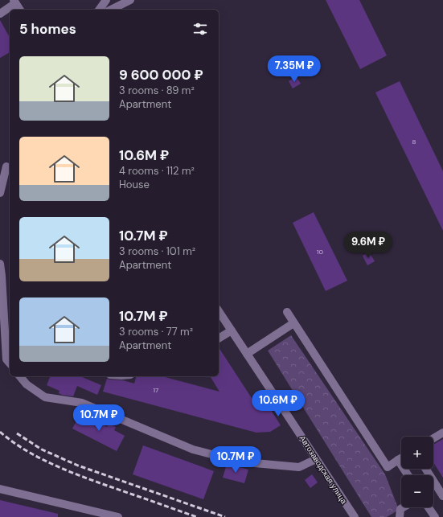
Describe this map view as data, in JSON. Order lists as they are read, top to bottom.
{
  "streets": {
    "street": ["Автозаводская улица"]
  },
  "house_numbers": ["8", "10", "17"],
  "page": {
    "heading": "5 homes",
    "list": [
      {
        "name": "9 600 000 ₽",
        "note": "3 rooms · 89 m² · Apartment"
      },
      {
        "name": "10.6M ₽",
        "note": "4 rooms · 112 m² · House"
      },
      {
        "name": "10.7M ₽",
        "note": "3 rooms · 101 m² · Apartment"
      },
      {
        "name": "10.7M ₽",
        "note": "3 rooms · 77 m² · Apartment"
      }
    ],
    "price": [
      "7.35M ₽",
      "9.6M ₽",
      "10.6M ₽",
      "10.7M ₽",
      "10.7M ₽"
    ],
    "map_buttons": ["+", "−"]
  }
}
